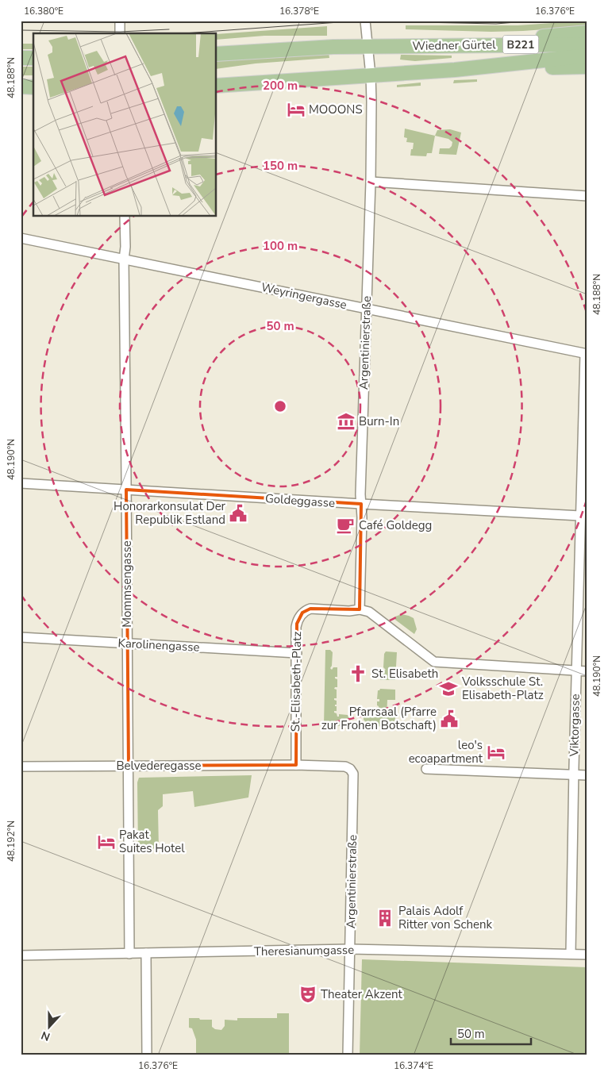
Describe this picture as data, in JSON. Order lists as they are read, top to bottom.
{
  "streets": {
    "main road": ["B221", "Wiedner Gürtel"],
    "street": [
      "Weyringergasse",
      "Argentinierstraße",
      "Goldeggasse",
      "Mommsengasse",
      "Karolinengasse",
      "St.-Elisabeth-Platz",
      "Viktorgasse",
      "Belvederegasse",
      "Theresianumgasse"
    ]
  },
  "crossings": [
    ["Wiedner Gürtel", "Argentinierstraße"],
    ["Weyringergasse", "Argentinierstraße"],
    ["Weyringergasse", "Mommsengasse"],
    ["Weyringergasse", "Viktorgasse"],
    ["Argentinierstraße", "Goldeggasse"],
    ["Argentinierstraße", "St.-Elisabeth-Platz"],
    ["Argentinierstraße", "Belvederegasse"],
    ["Argentinierstraße", "Theresianumgasse"],
    ["Goldeggasse", "Mommsengasse"],
    ["Goldeggasse", "Viktorgasse"],
    ["Mommsengasse", "Karolinengasse"],
    ["Mommsengasse", "Belvederegasse"],
    ["Mommsengasse", "Theresianumgasse"],
    ["Karolinengasse", "St.-Elisabeth-Platz"],
    ["St.-Elisabeth-Platz", "Viktorgasse"],
    ["St.-Elisabeth-Platz", "Belvederegasse"],
    ["Viktorgasse", "Theresianumgasse"]
  ],
  "places": {
    "hotel": ["MOOONS", "leo's ecoapartment", "Pakat Suites Hotel"],
    "museum": ["Burn-In"],
    "public building": ["Honorarkonsulat Der Republik Estland", "Pfarrsaal (Pfarre zur Frohen Botschaft)"],
    "cafe": ["Café Goldegg"],
    "church": ["St. Elisabeth"],
    "school or university": ["Volksschule St. Elisabeth-Platz"],
    "building": ["Palais Adolf Ritter von Schenk"],
    "theatre": ["Theater Akzent"]
  },
  "scale_bar": "50 m",
  "north": "bottom",
  "coordinates": [
    "16.380°E",
    "16.378°E",
    "16.376°E",
    "48.188°N",
    "48.190°N",
    "48.192°N",
    "16.374°E"
  ],
  "rings": [
    "200 m",
    "150 m",
    "100 m",
    "50 m"
  ]
}
